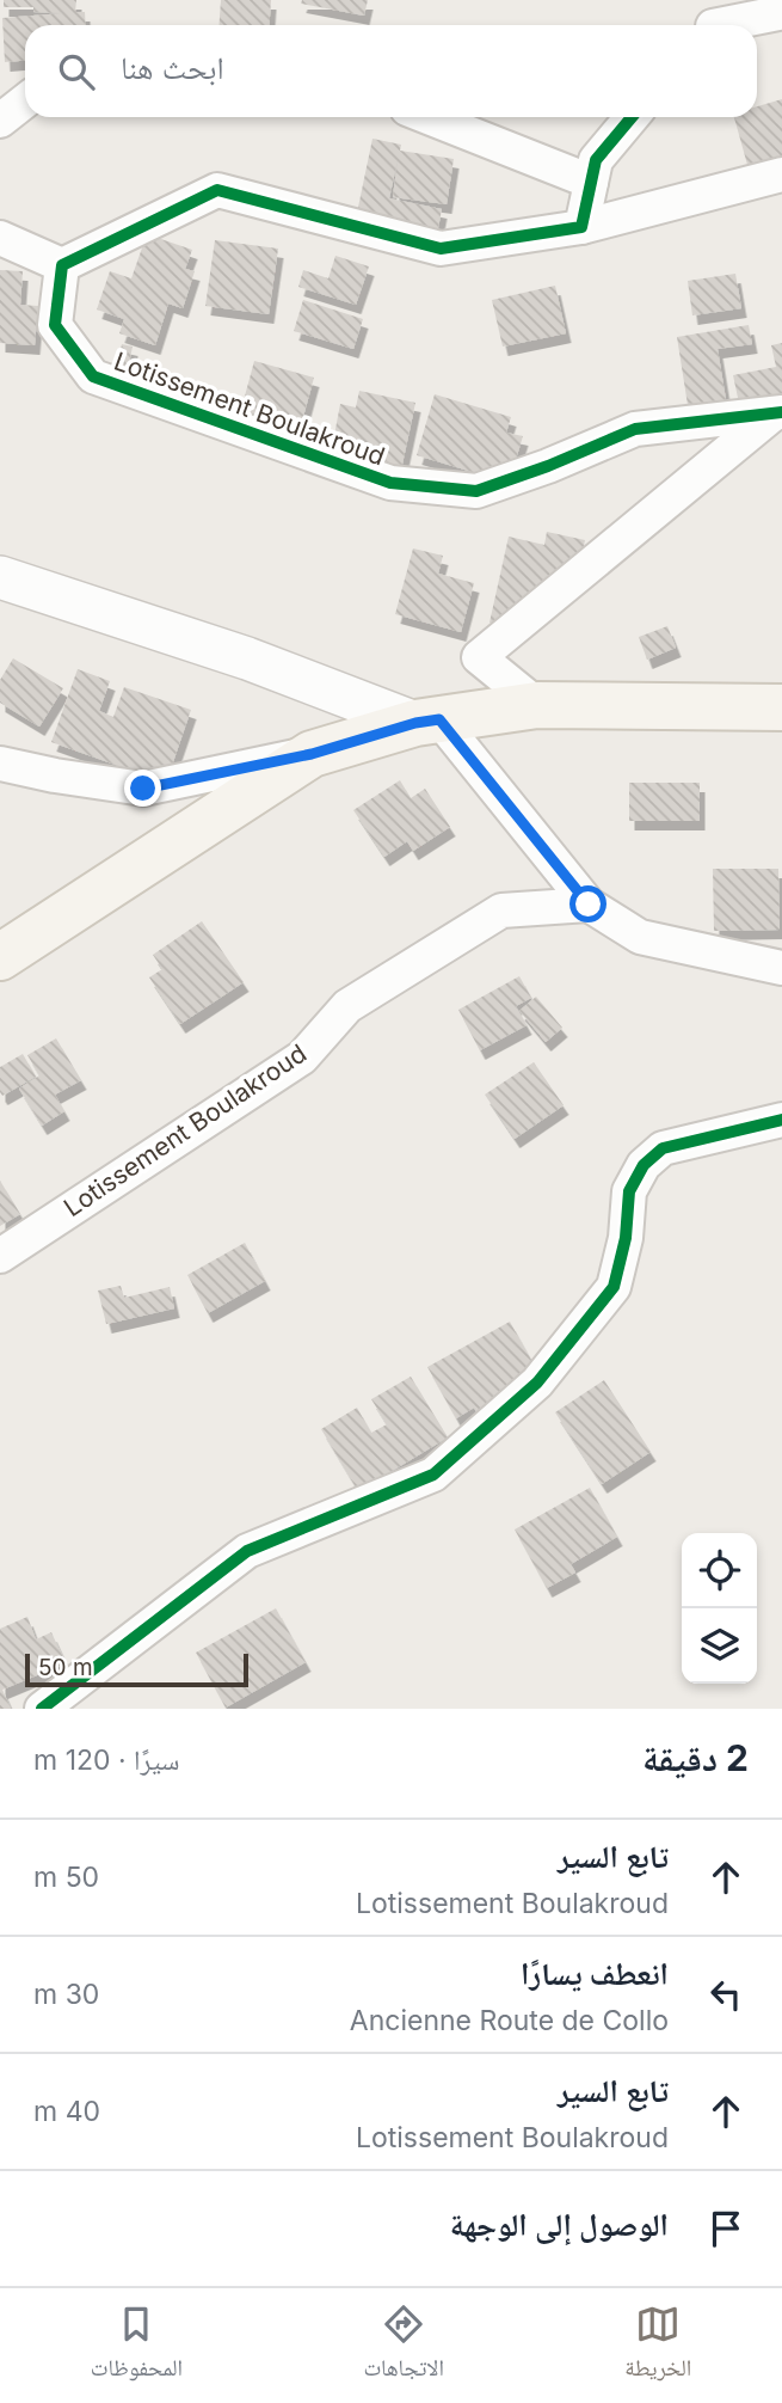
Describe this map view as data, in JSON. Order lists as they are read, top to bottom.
{
  "streets": {
    "street": ["Lotissement Boulakroud"]
  },
  "scale_bar": "50 m",
  "page": {
    "search": "ابحث هنا",
    "scale": "50 m",
    "heading": ["2 دقيقة", "سيرًا · 120 m"],
    "list": [
      ["تابع السير", "Lotissement Boulakroud", "50 m"],
      ["انعطف يسارًا", "Ancienne Route de Collo", "30 m"],
      ["تابع السير", "Lotissement Boulakroud", "40 m"],
      "الوصول إلى الوجهة"
    ],
    "nav": ["الخريطة", "الاتجاهات", "المحفوظات"]
  }
}
